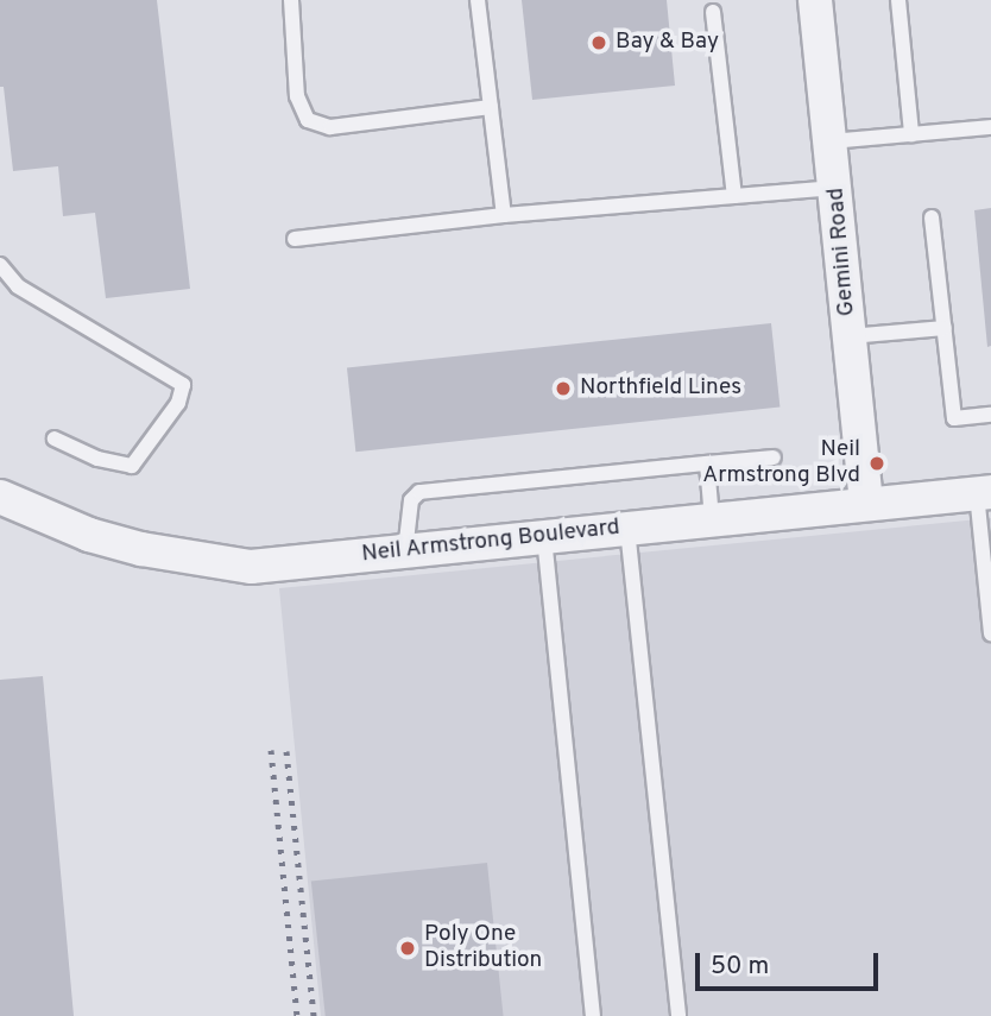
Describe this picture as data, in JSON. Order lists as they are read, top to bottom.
{
  "streets": {
    "street": ["Gemini Road", "Neil Armstrong Boulevard"]
  },
  "crossings": [
    ["Gemini Road", "Neil Armstrong Boulevard"]
  ],
  "places": [
    "Bay & Bay",
    "Northfield Lines",
    "Neil Armstrong Blvd",
    "Poly One Distribution"
  ],
  "scale_bar": "50 m"
}
